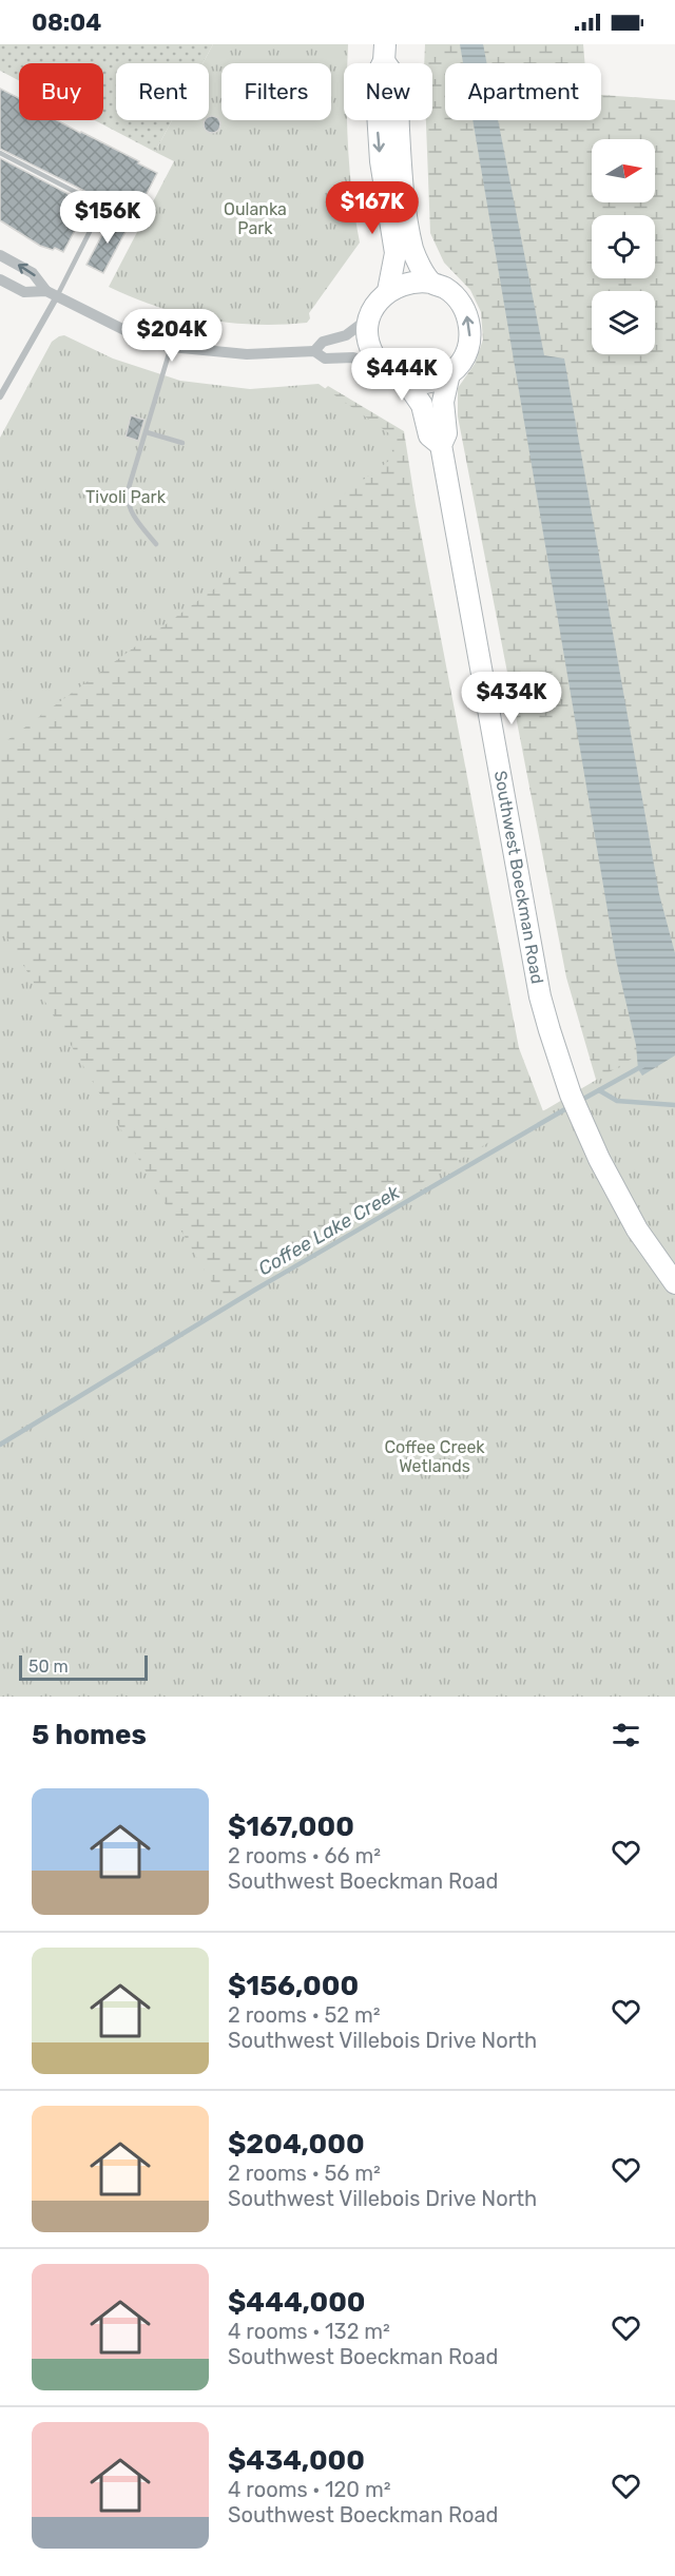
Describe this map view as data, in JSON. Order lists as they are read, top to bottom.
{
  "streets": {
    "main road": ["Southwest Boeckman Road"]
  },
  "water": ["Coffee Lake Creek"],
  "parks": ["Oulanka Park", "Tivoli Park", "Coffee Creek Wetlands"],
  "scale_bar": "50 m",
  "north": "right",
  "page": {
    "status": "08:04",
    "chip": [
      "Buy",
      "Rent",
      "Filters",
      "New",
      "Apartment"
    ],
    "price": [
      "$167K",
      "$156K",
      "$204K",
      "$444K",
      "$434K"
    ],
    "scale": "50 m",
    "heading": "5 homes",
    "list": [
      {
        "name": "$167,000",
        "note": "2 rooms · 66 m² · Southwest Boeckman Road"
      },
      {
        "name": "$156,000",
        "note": "2 rooms · 52 m² · Southwest Villebois Drive North"
      },
      {
        "name": "$204,000",
        "note": "2 rooms · 56 m² · Southwest Villebois Drive North"
      },
      {
        "name": "$444,000",
        "note": "4 rooms · 132 m² · Southwest Boeckman Road"
      },
      {
        "name": "$434,000",
        "note": "4 rooms · 120 m² · Southwest Boeckman Road"
      }
    ]
  }
}
